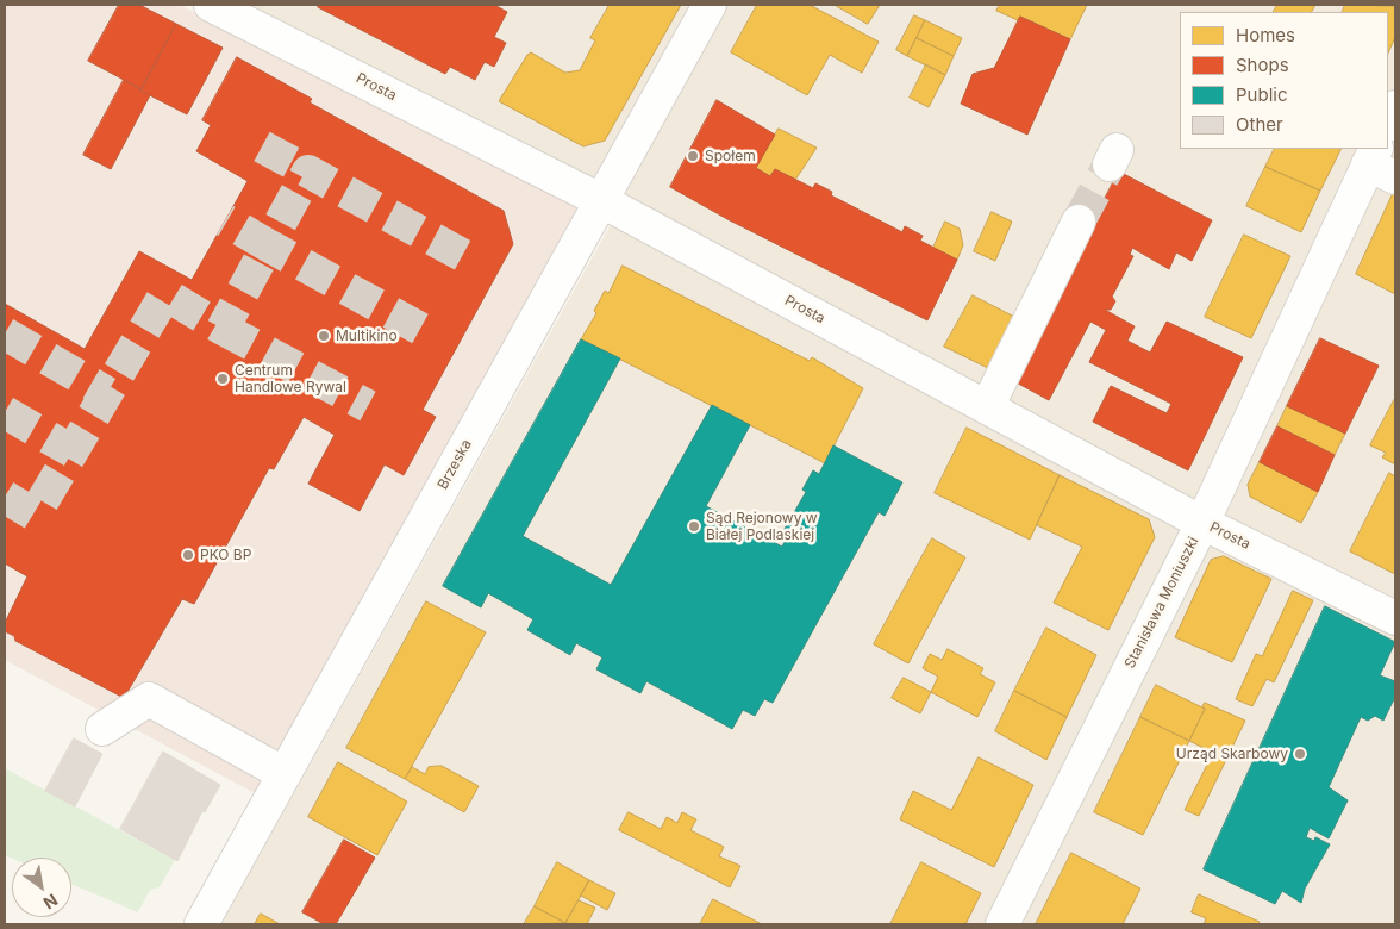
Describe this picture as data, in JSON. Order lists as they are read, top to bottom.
{
  "streets": {
    "street": ["Prosta", "Brzeska", "Stanisława Moniuszki"]
  },
  "crossings": [
    ["Prosta", "Brzeska"],
    ["Prosta", "Stanisława Moniuszki"]
  ],
  "places": [
    "Społem",
    "Multikino",
    "Centrum Handlowe Rywal",
    "Sąd Rejonowy w Białej Podlaskiej",
    "PKO BP",
    "Urząd Skarbowy"
  ],
  "legend": [
    "Homes",
    "Shops",
    "Public",
    "Other"
  ],
  "north": "bottom right"
}
